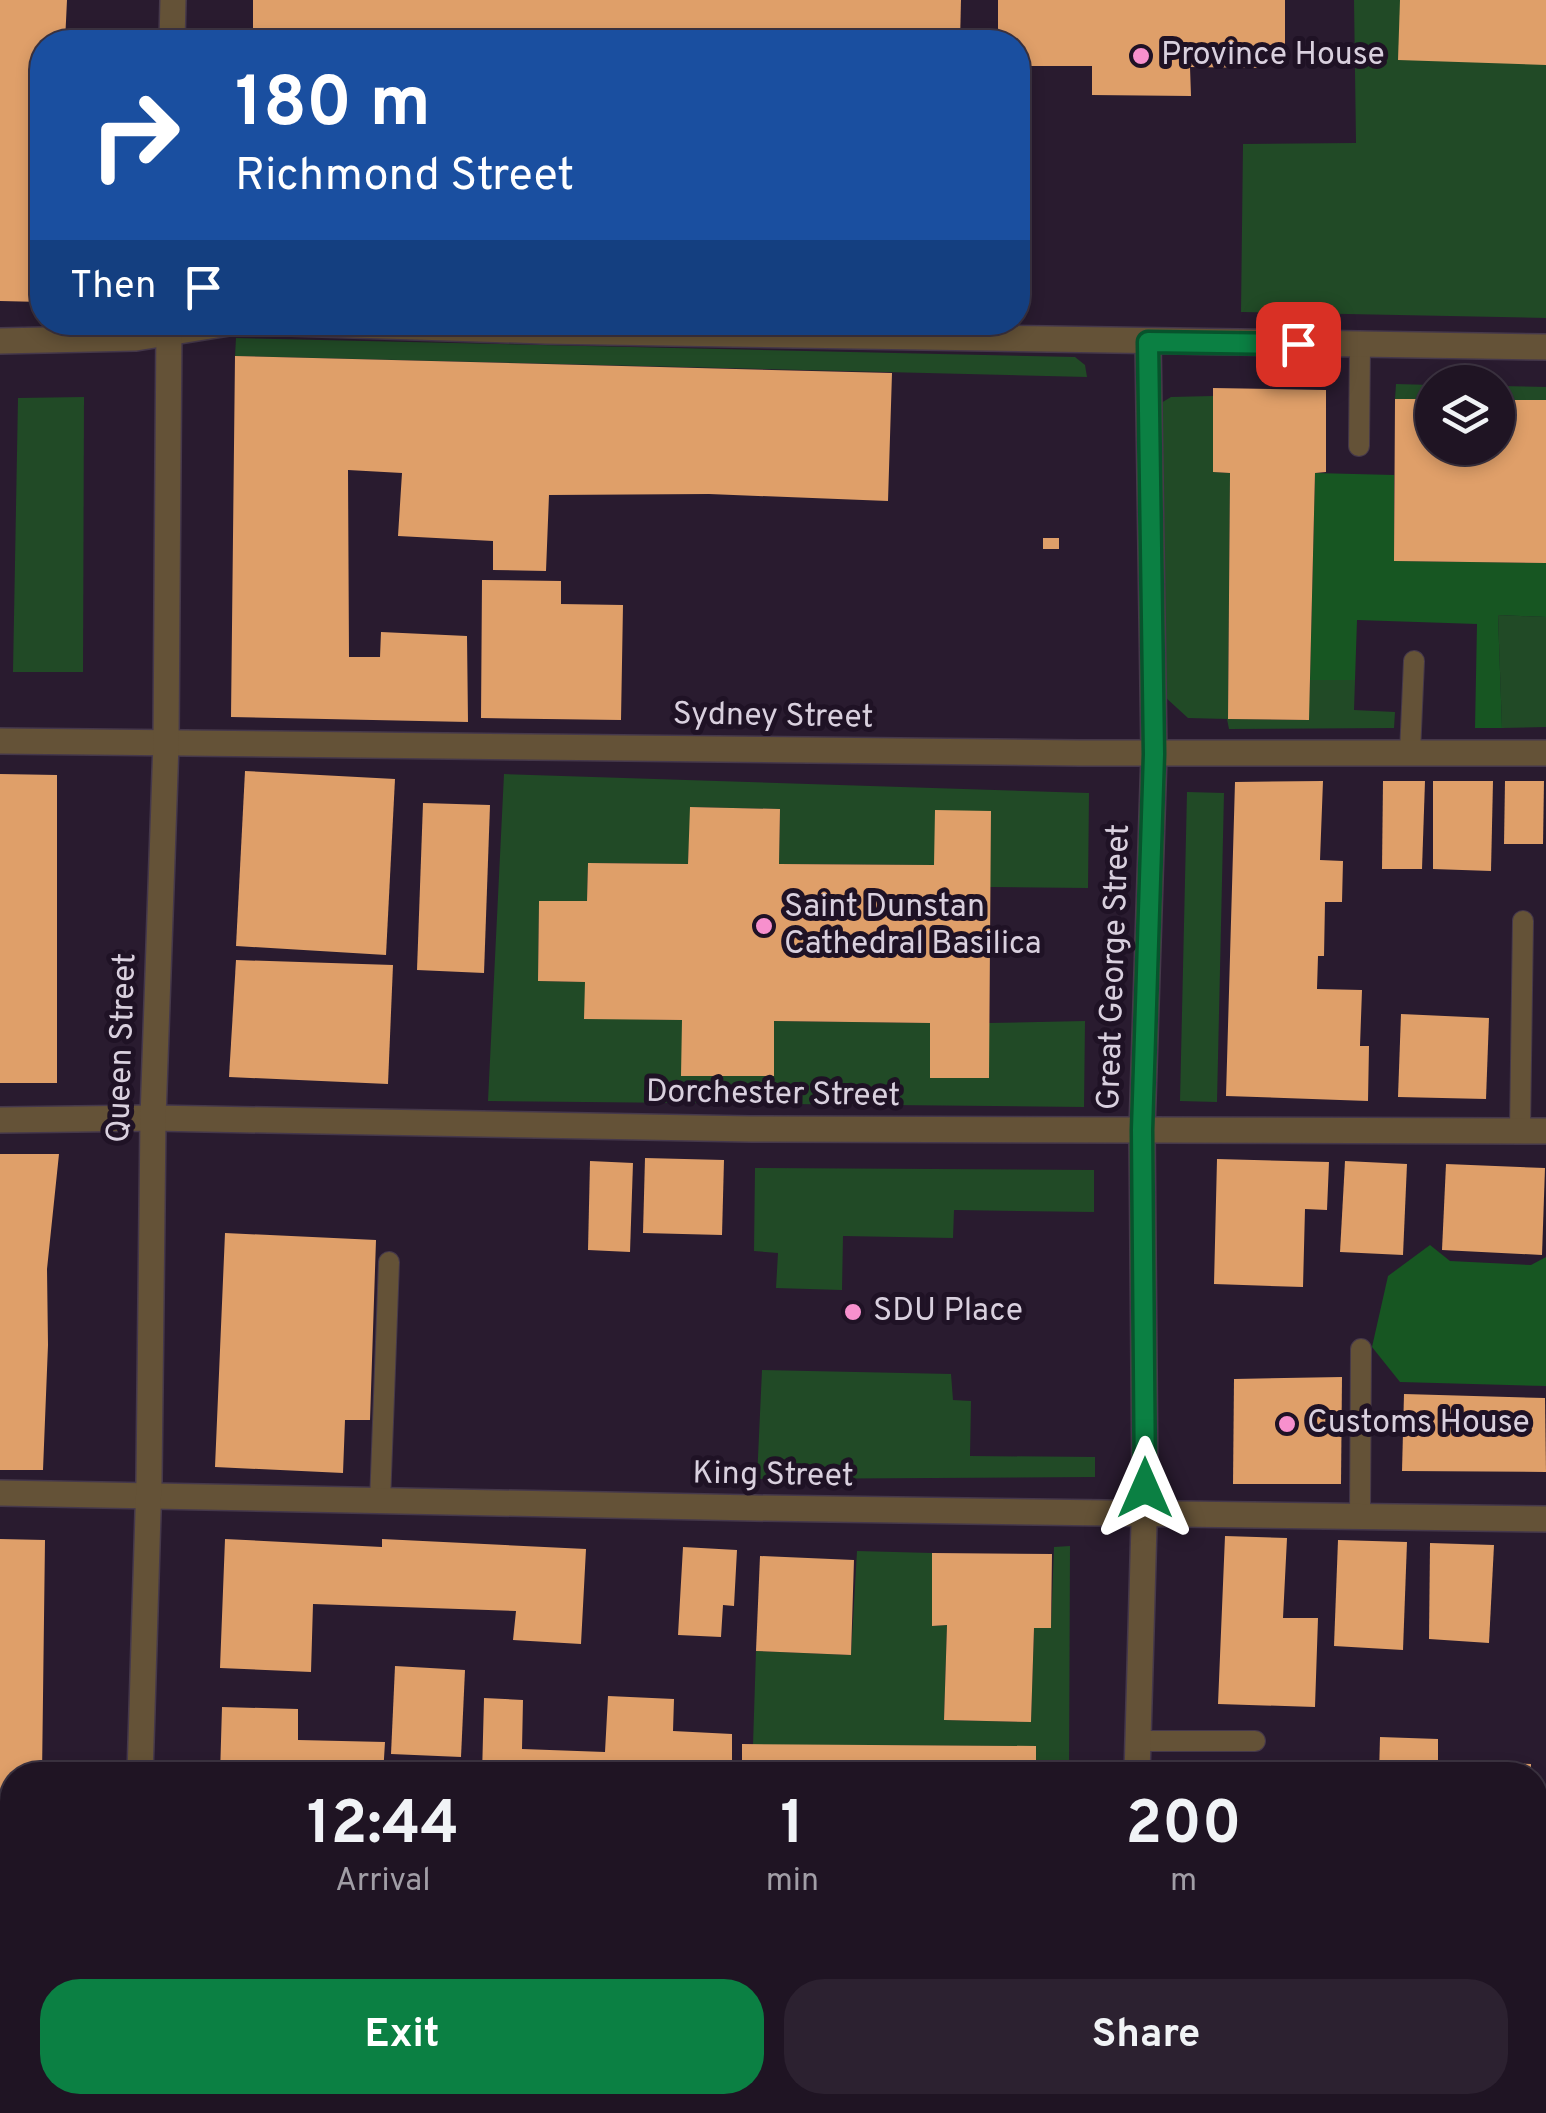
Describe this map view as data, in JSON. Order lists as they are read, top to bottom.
{
  "streets": {
    "street": [
      "Sydney Street",
      "Great George Street",
      "Queen Street",
      "Dorchester Street",
      "King Street"
    ]
  },
  "crossings": [
    ["Sydney Street", "Great George Street"],
    ["Sydney Street", "Queen Street"],
    ["Great George Street", "Dorchester Street"],
    ["Great George Street", "King Street"],
    ["Queen Street", "Dorchester Street"],
    ["Queen Street", "King Street"]
  ],
  "places": [
    "Province House",
    "Saint Dunstan Cathedral Basilica",
    "SDU Place",
    "Customs House"
  ],
  "page": {
    "turn": ["180 m", "Richmond Street"],
    "then": "Then",
    "eta": [
      "12:44",
      "Arrival",
      "1",
      "min",
      "200",
      "m"
    ],
    "buttons": ["Exit", "Share"]
  }
}
